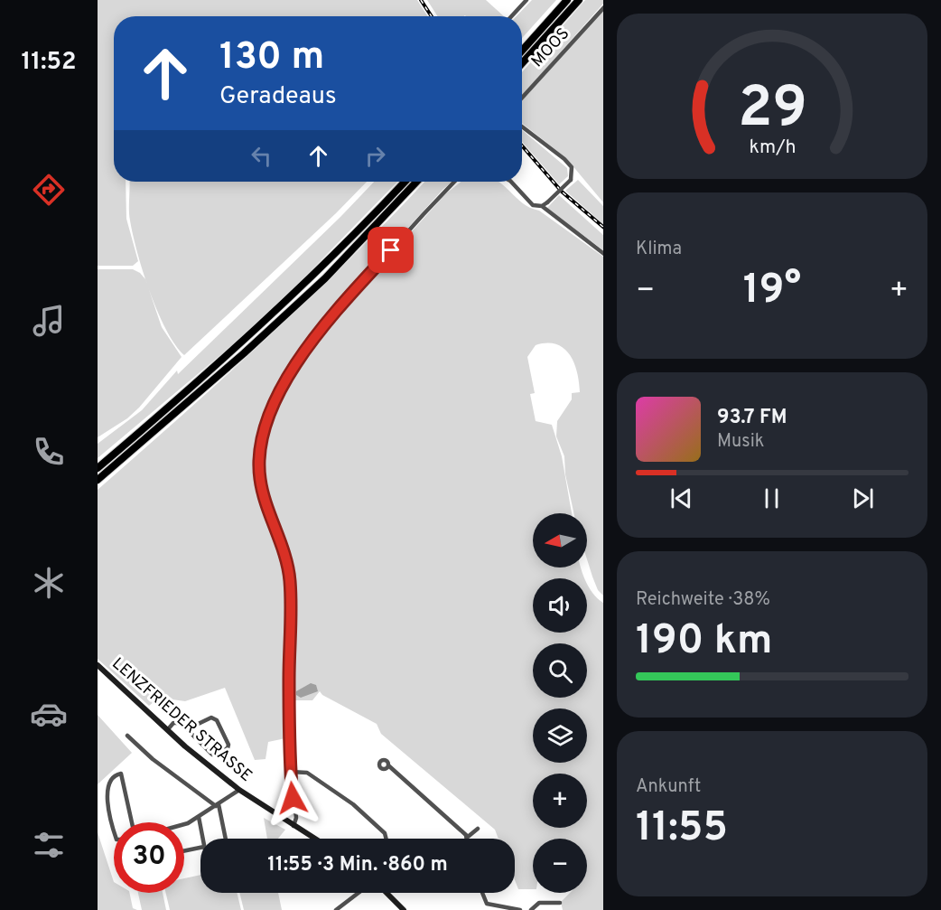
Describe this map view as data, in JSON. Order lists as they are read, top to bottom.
{
  "streets": {
    "street": ["MOOS", "LENZFRIEDER STRASSE"]
  },
  "north": "left",
  "page": {
    "tabs": "11:52",
    "turn": ["130 m", "Geradeaus"],
    "tile": [
      "Klima",
      ["Reichweite · 38%", "190 km"],
      ["Ankunft", "11:55"]
    ],
    "heat": ["−", "19°", "+"],
    "song": ["93.7 FM", "Musik"],
    "map_buttons": ["+", "−"],
    "limit": "30",
    "trip": "11:55 · 3 Min. · 860 m",
    "gauge": ["29", "km/h"]
  }
}
